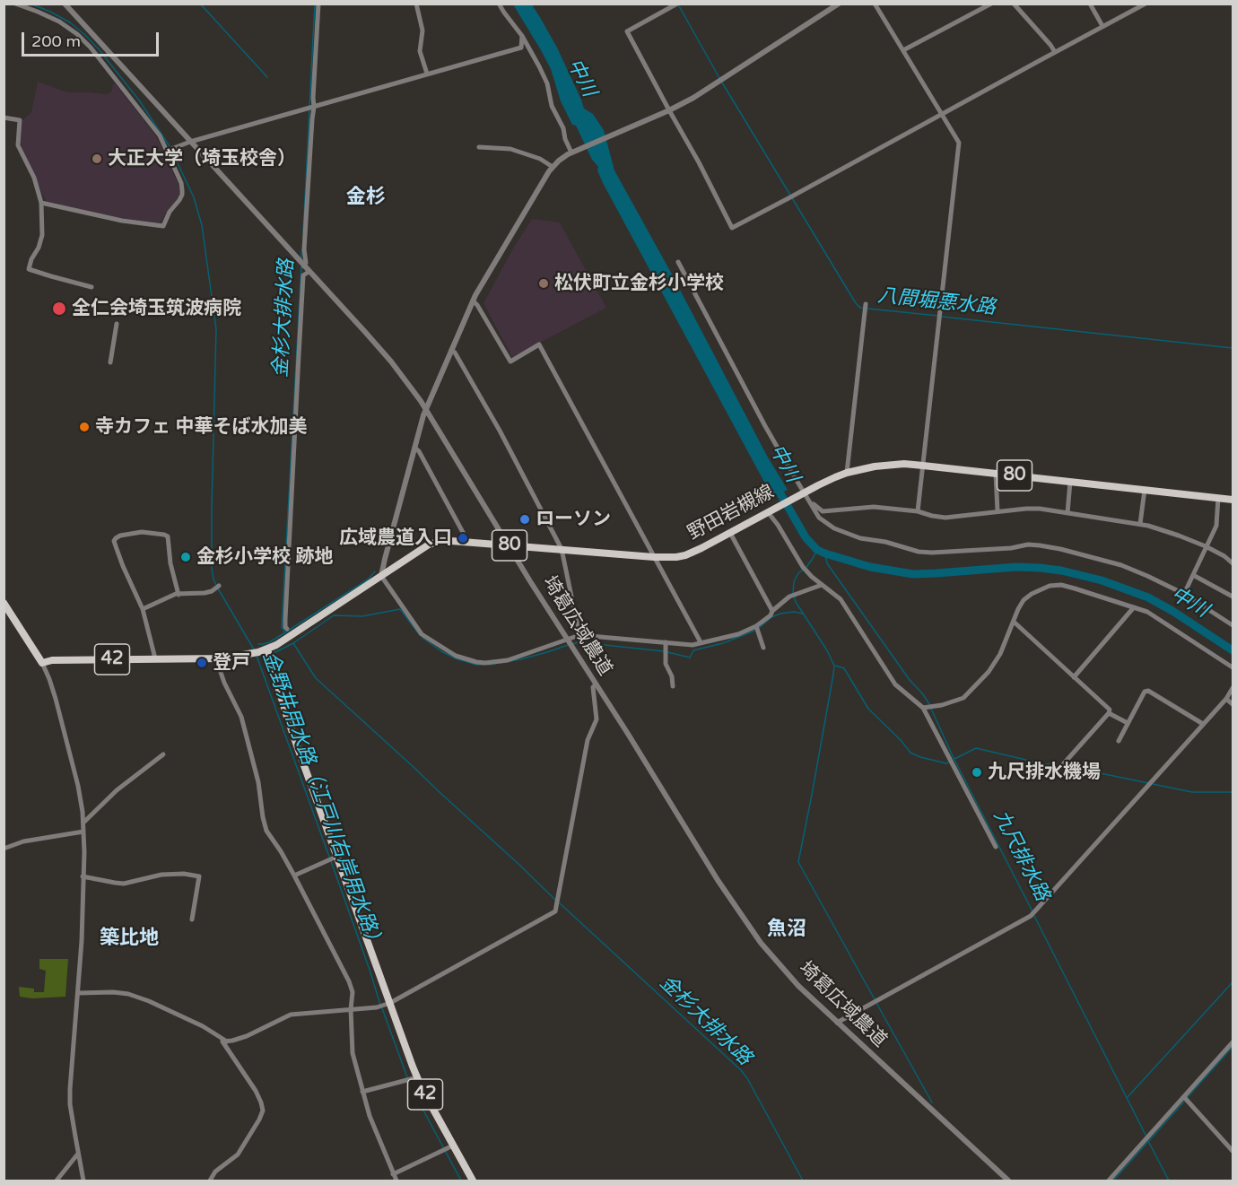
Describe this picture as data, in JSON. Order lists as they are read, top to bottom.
{
  "streets": {
    "main road": ["80", "野田岩槻線", "42"],
    "street": ["埼葛広域農道"]
  },
  "crossings": [
    ["野田岩槻線", "埼葛広域農道"],
    ["野田岩槻線", "42"]
  ],
  "districts": ["金杉", "魚沼", "築比地"],
  "water": [
    "中川",
    "八間堀悪水路",
    "金杉大排水路",
    "金野井用水路（江戸川右岸用水路）",
    "九尺排水路"
  ],
  "places": [
    "大正大学（埼玉校舎）",
    "松伏町立金杉小学校",
    "全仁会埼玉筑波病院",
    "寺カフェ 中華そば水加美",
    "ローソン",
    "広域農道入口",
    "金杉小学校 跡地",
    "登戸",
    "九尺排水機場"
  ],
  "scale_bar": "200 m"
}
